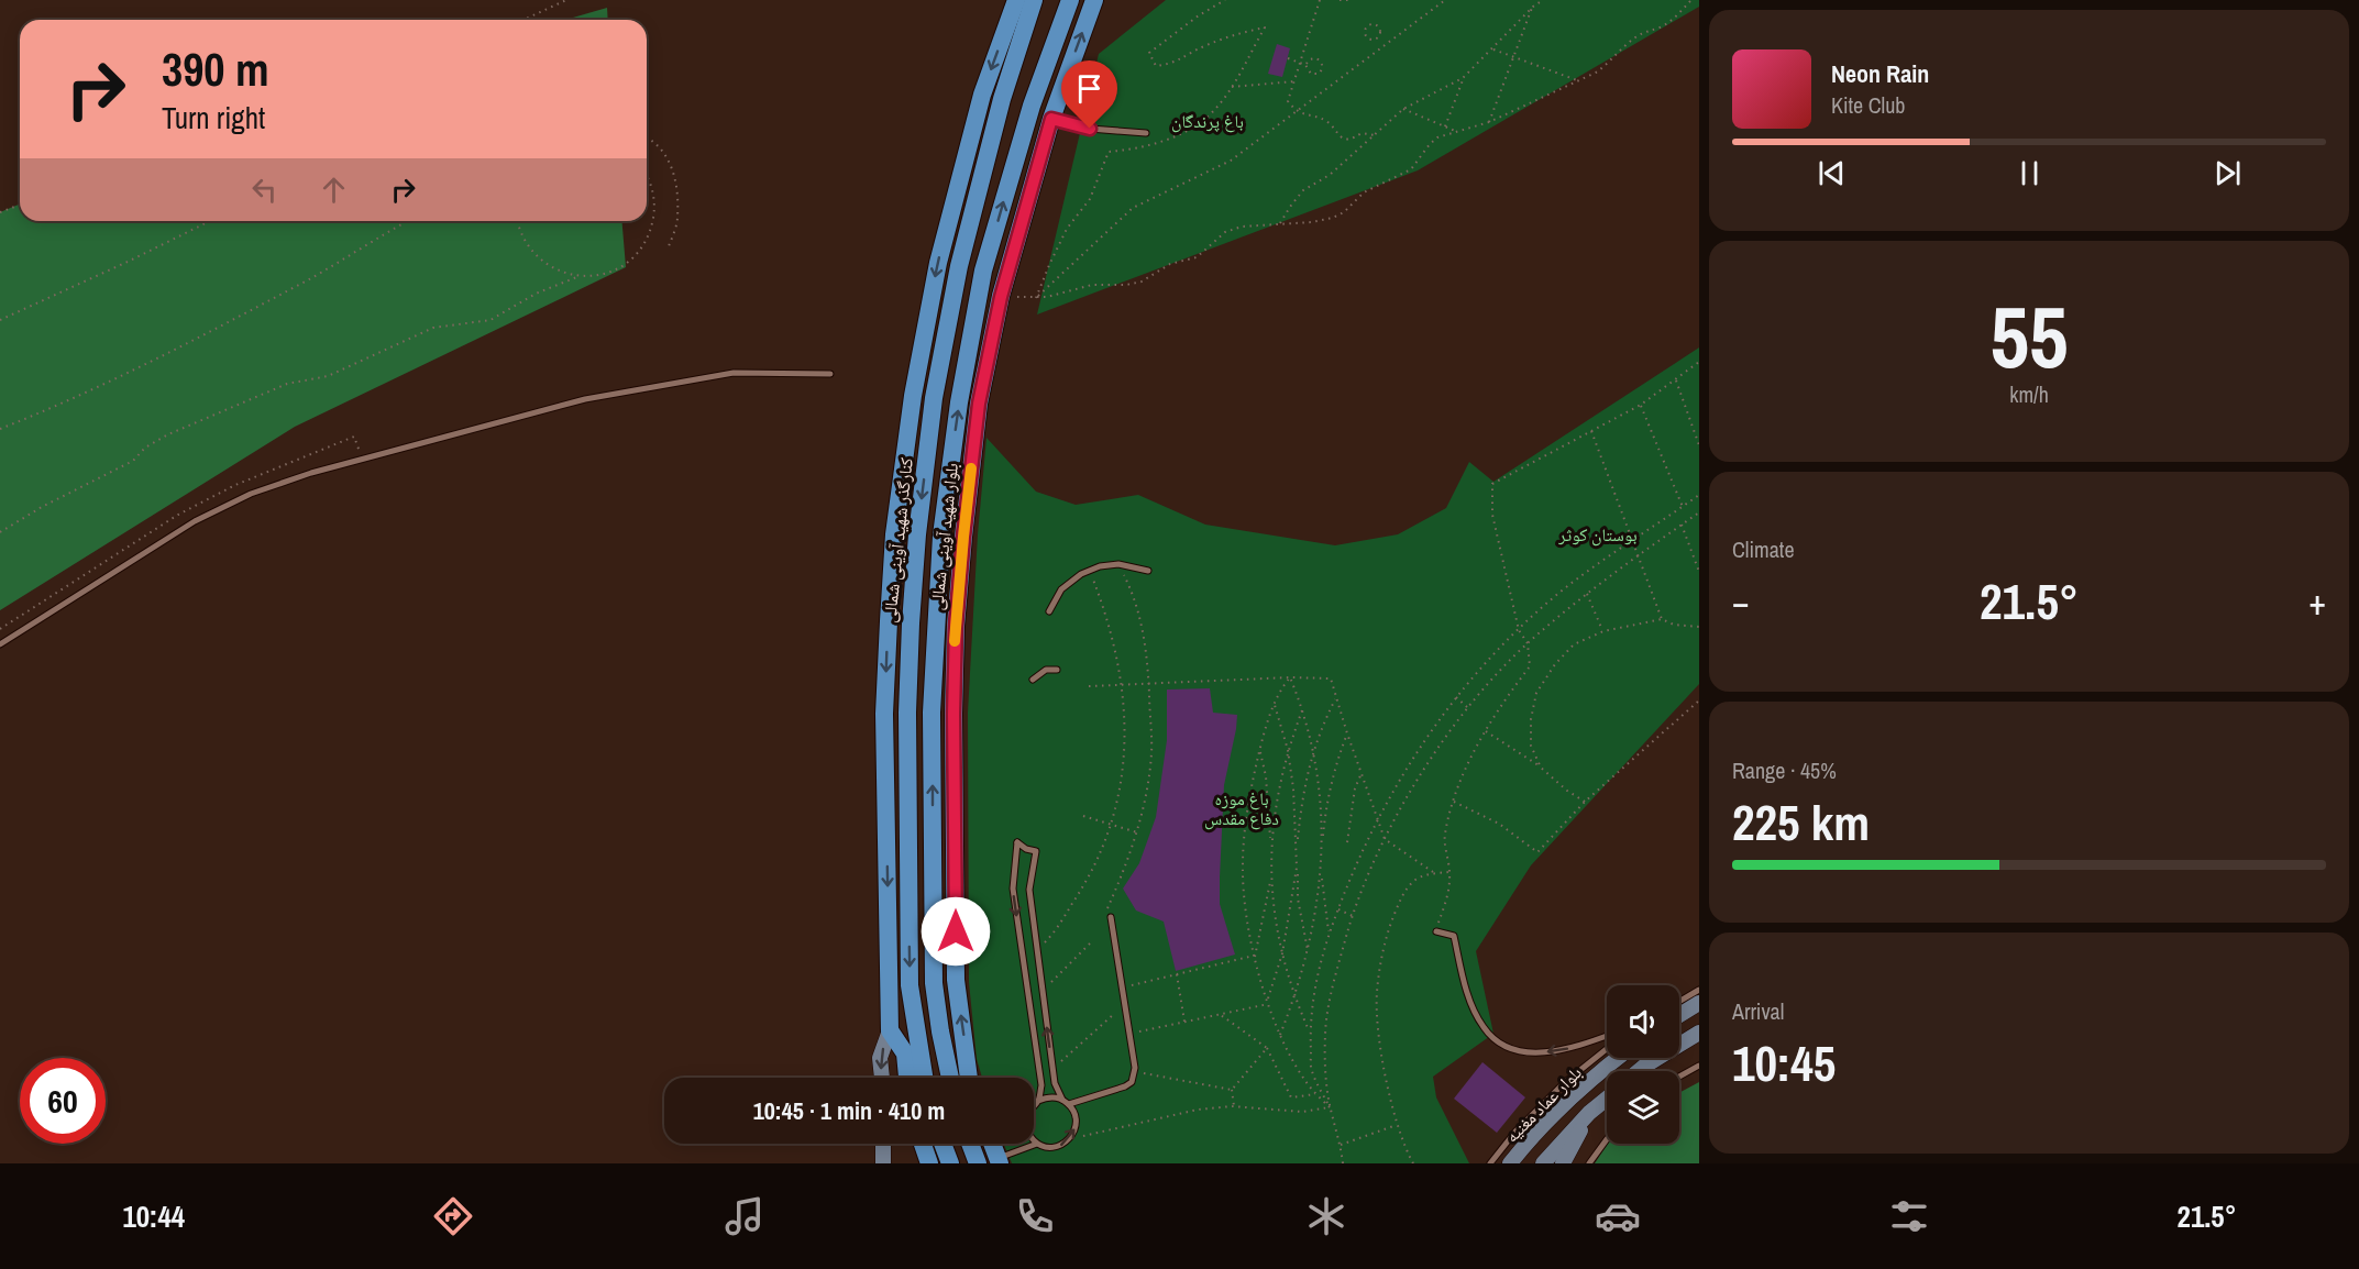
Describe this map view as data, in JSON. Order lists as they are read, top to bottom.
{
  "streets": {
    "main road": ["بلوار شهید آوینی شمالی", "کنارگذر شهید آوینی شمالی", "بلوار عماد مغنیه"]
  },
  "parks": ["باغ پرندگان", "بوستان کوثر", "باغ موزه دفاع مقدس"],
  "page": {
    "turn": ["390 m", "Turn right"],
    "song": ["Neon Rain", "Kite Club"],
    "tile": [
      ["55", "km/h"],
      "Climate",
      ["Range · 45%", "225 km"],
      ["Arrival", "10:45"]
    ],
    "heat": ["−", "21.5°", "+"],
    "limit": "60",
    "trip": "10:45 · 1 min · 410 m",
    "tabs": ["10:44", "21.5°"]
  }
}
